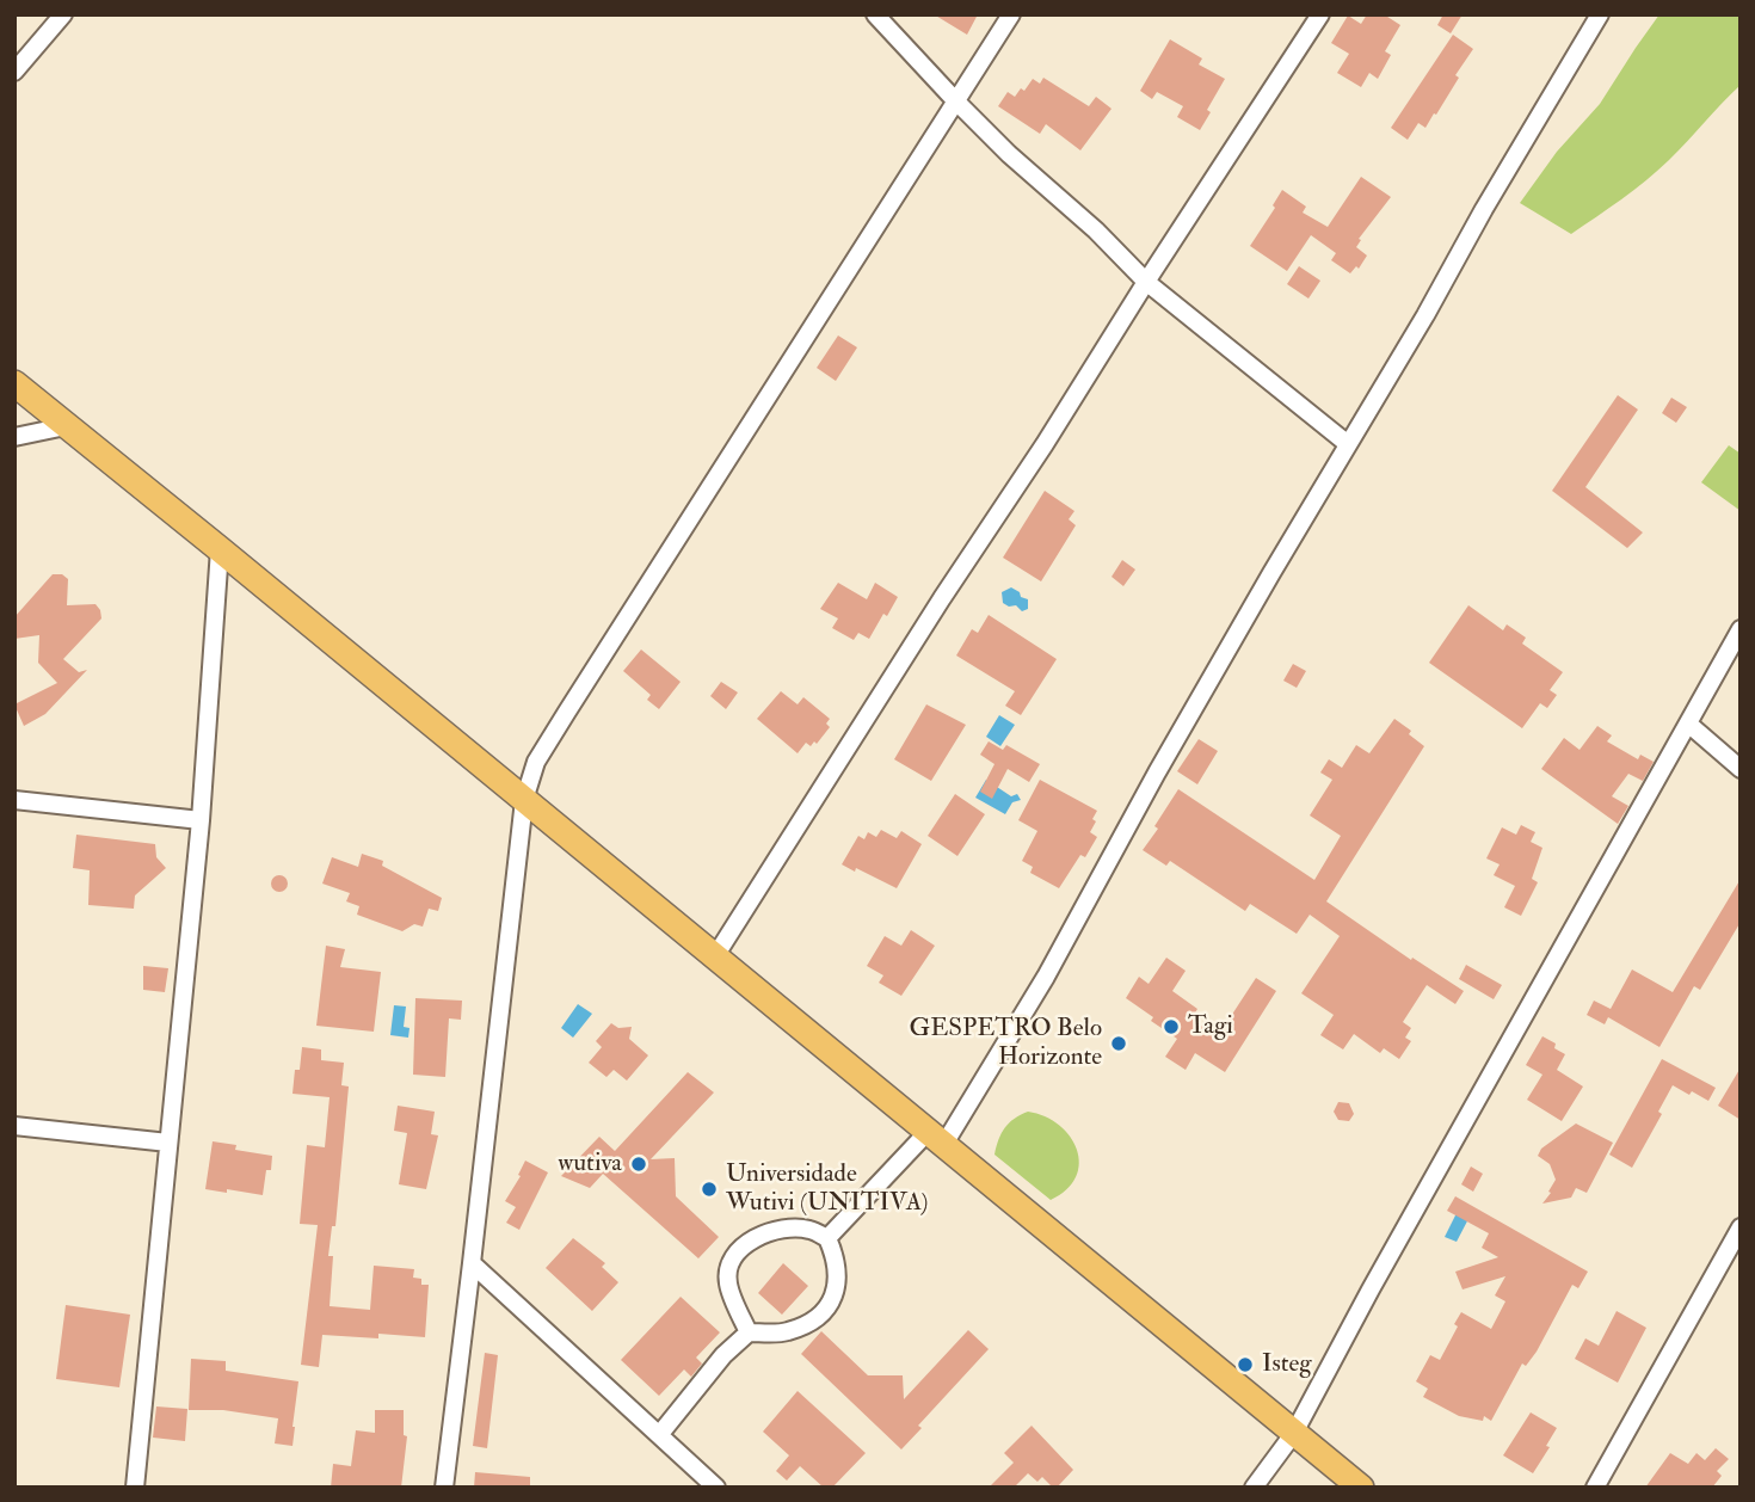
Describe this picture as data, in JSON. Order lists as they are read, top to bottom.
{
  "places": [
    "Tagi",
    "GESPETRO Belo Horizonte",
    "wutiva",
    "Universidade Wutivi (UNITIVA)",
    "Isteg"
  ]
}
